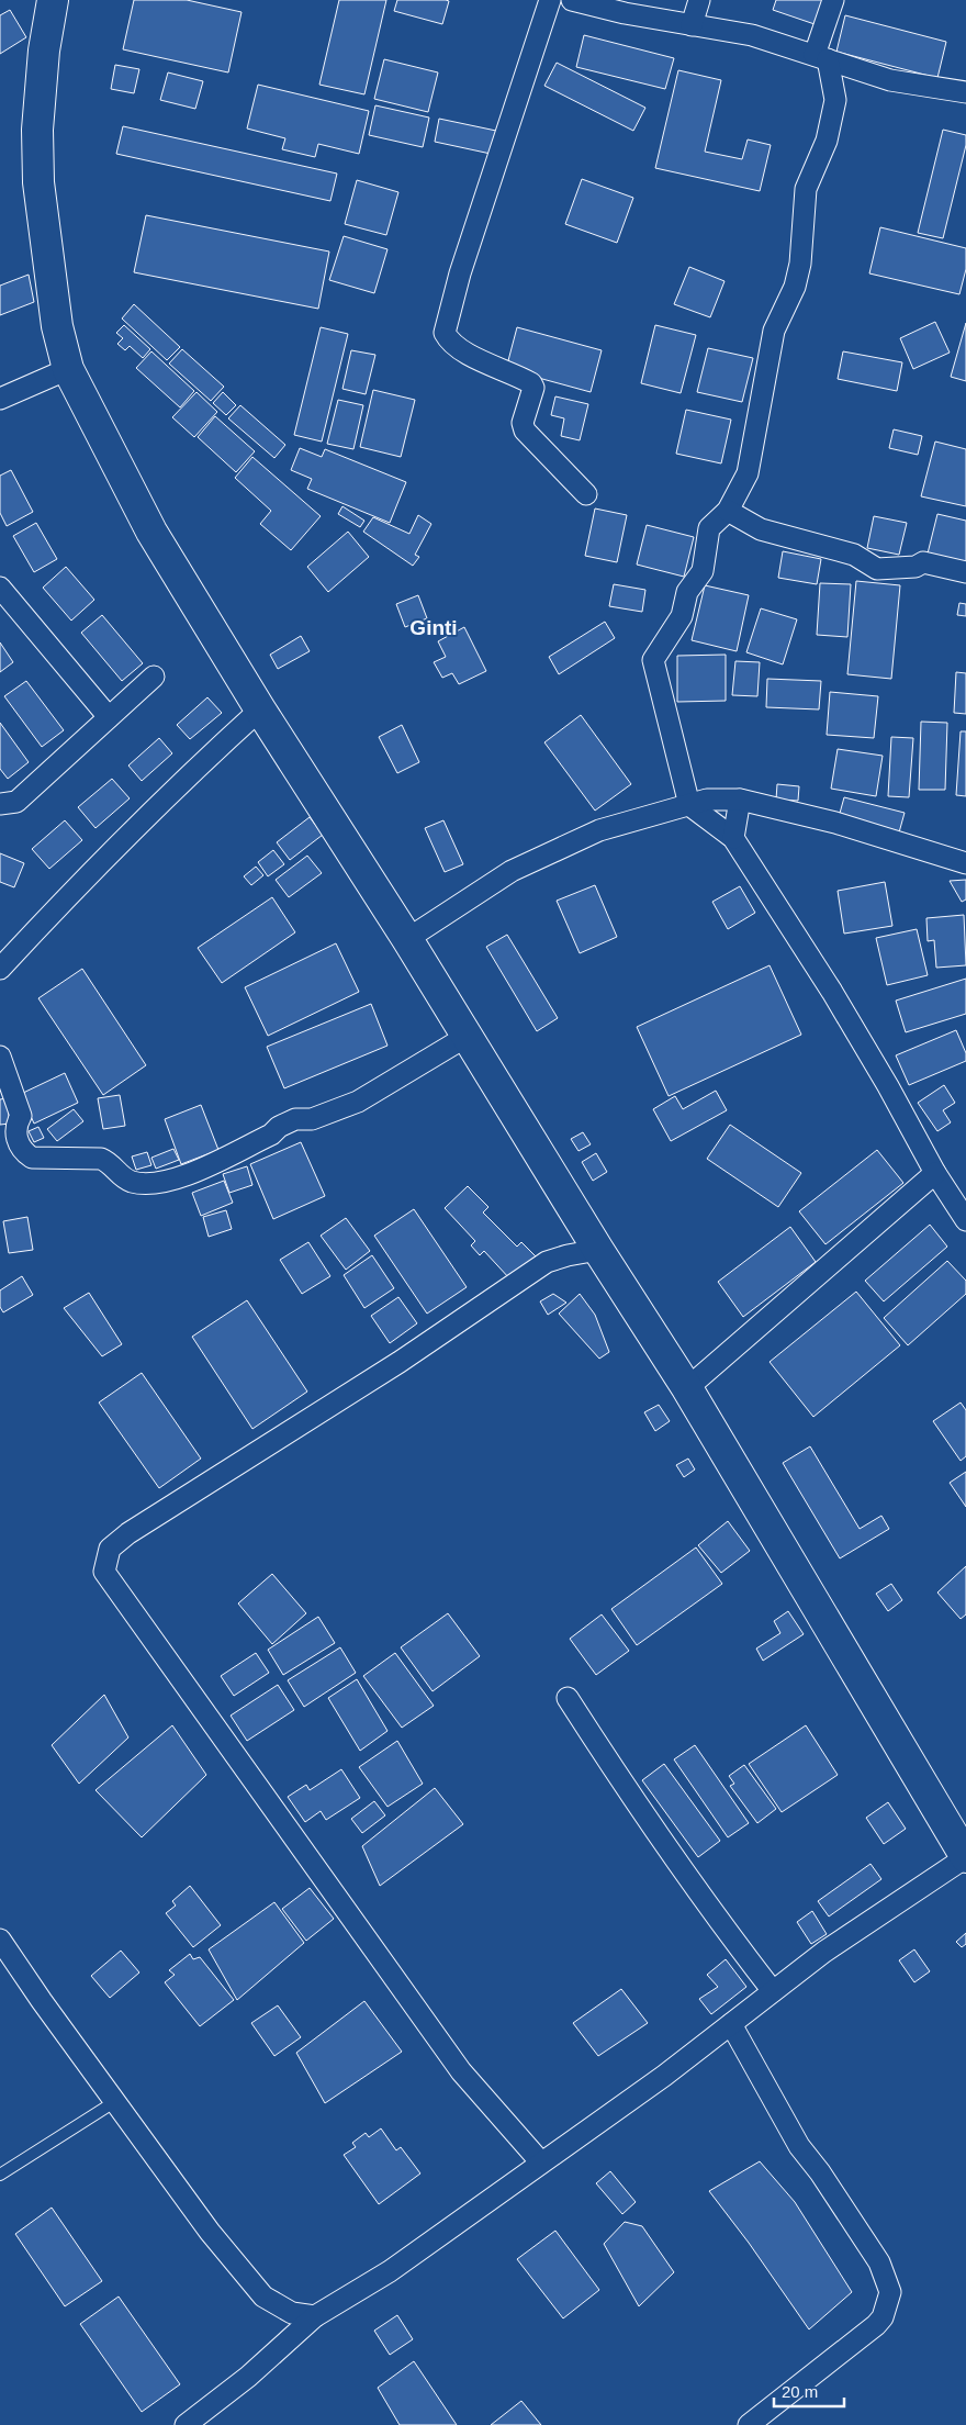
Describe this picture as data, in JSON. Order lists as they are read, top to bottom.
{
  "districts": ["Ginti"],
  "scale_bar": "20 m"
}
